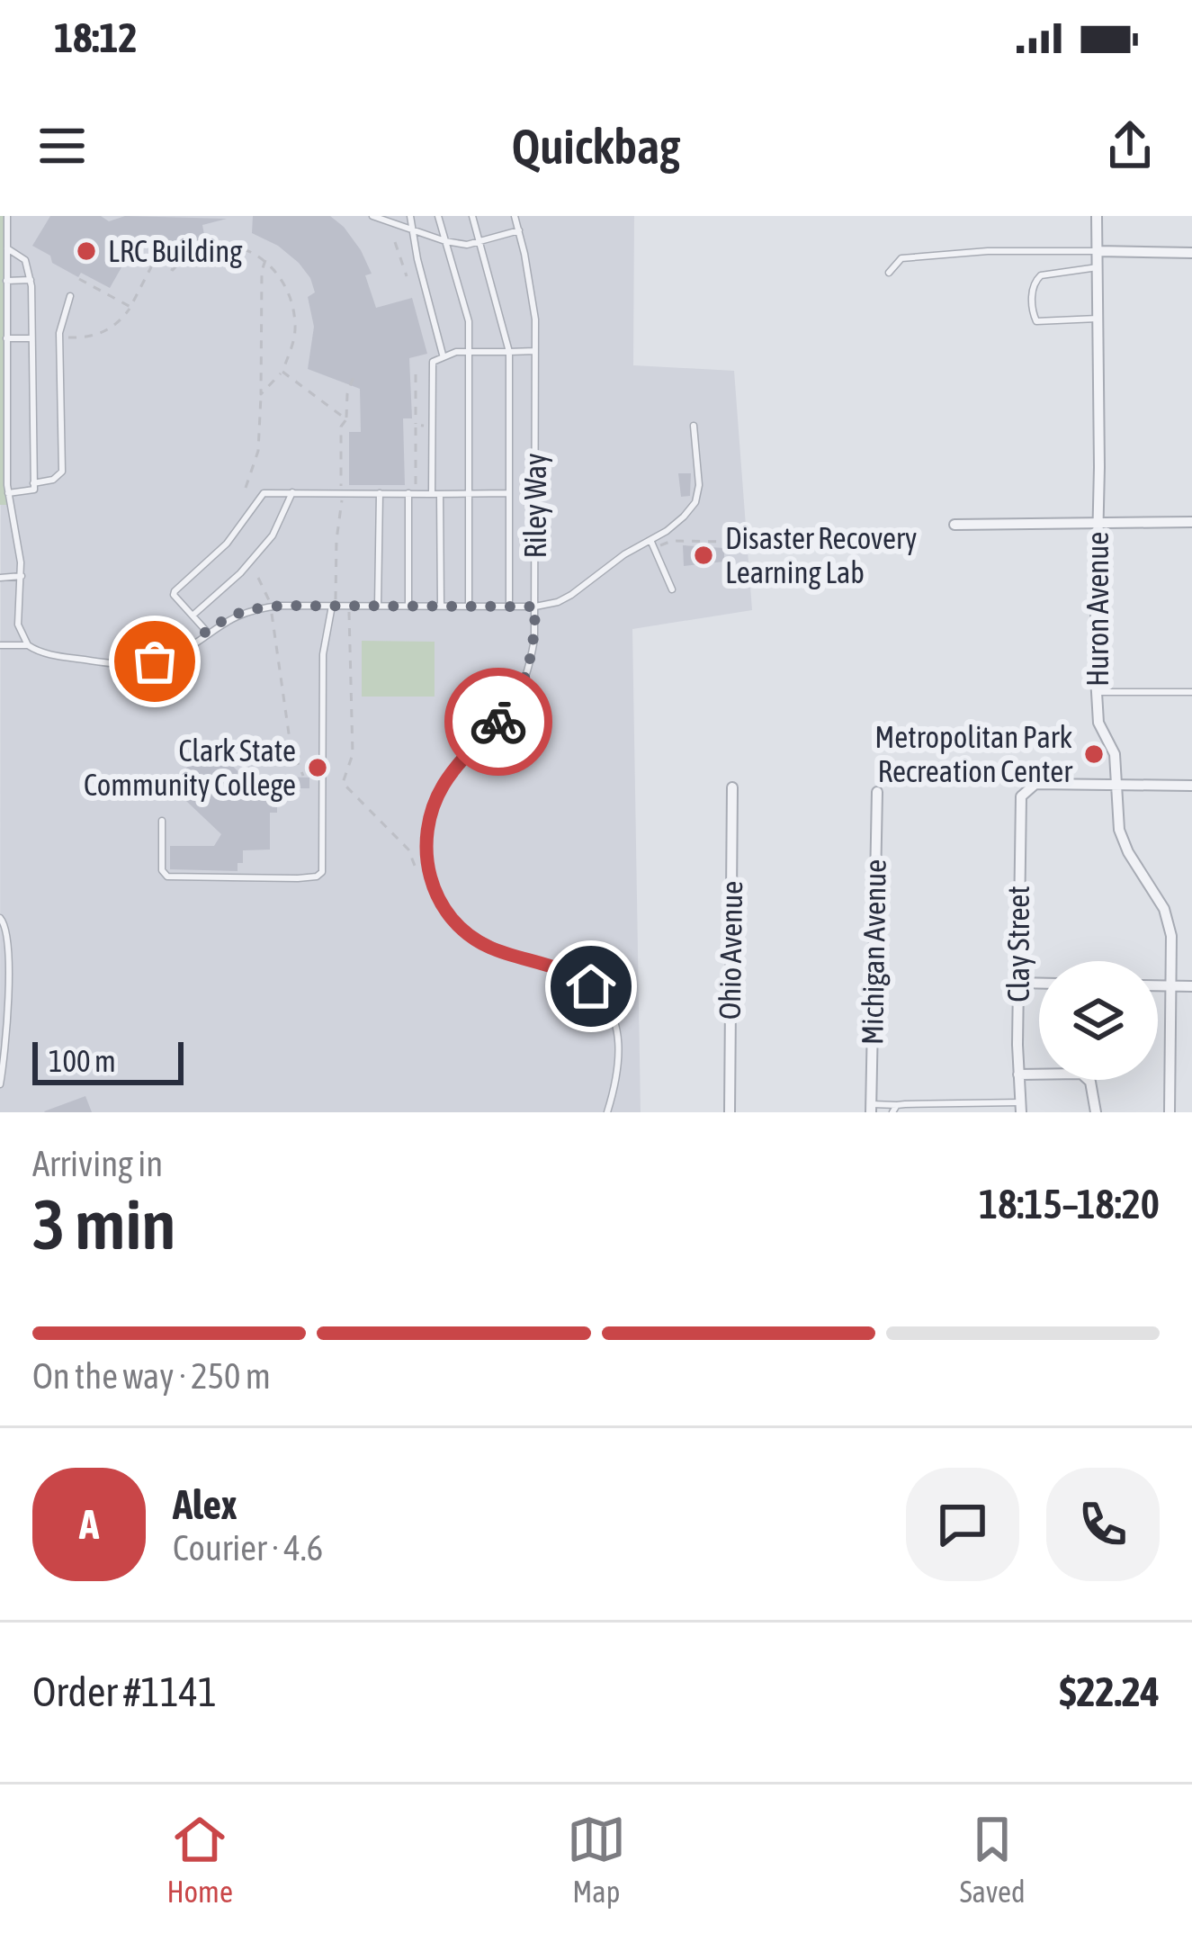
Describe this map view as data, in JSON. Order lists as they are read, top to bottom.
{
  "streets": {
    "street": [
      "Huron Avenue",
      "Clay Street",
      "Ohio Avenue",
      "Michigan Avenue"
    ],
    "lane": ["Riley Way"]
  },
  "crossings": [
    ["Huron Avenue", "Clay Street"]
  ],
  "places": [
    "LRC Building",
    "Disaster Recovery Learning Lab",
    "Metropolitan Park Recreation Center",
    "Clark State Community College"
  ],
  "scale_bar": "100 m",
  "page": {
    "status": "18:12",
    "header": "Quickbag",
    "scale": "100 m",
    "heading": ["3 min", "Arriving in", "18:15–18:20"],
    "panel": [
      "Alex",
      "Courier · 4.6",
      "Order #1141",
      "$22.24"
    ],
    "bar": "On the way · 250 m",
    "round": "A",
    "tabs": ["Home", "Map", "Saved"]
  }
}
